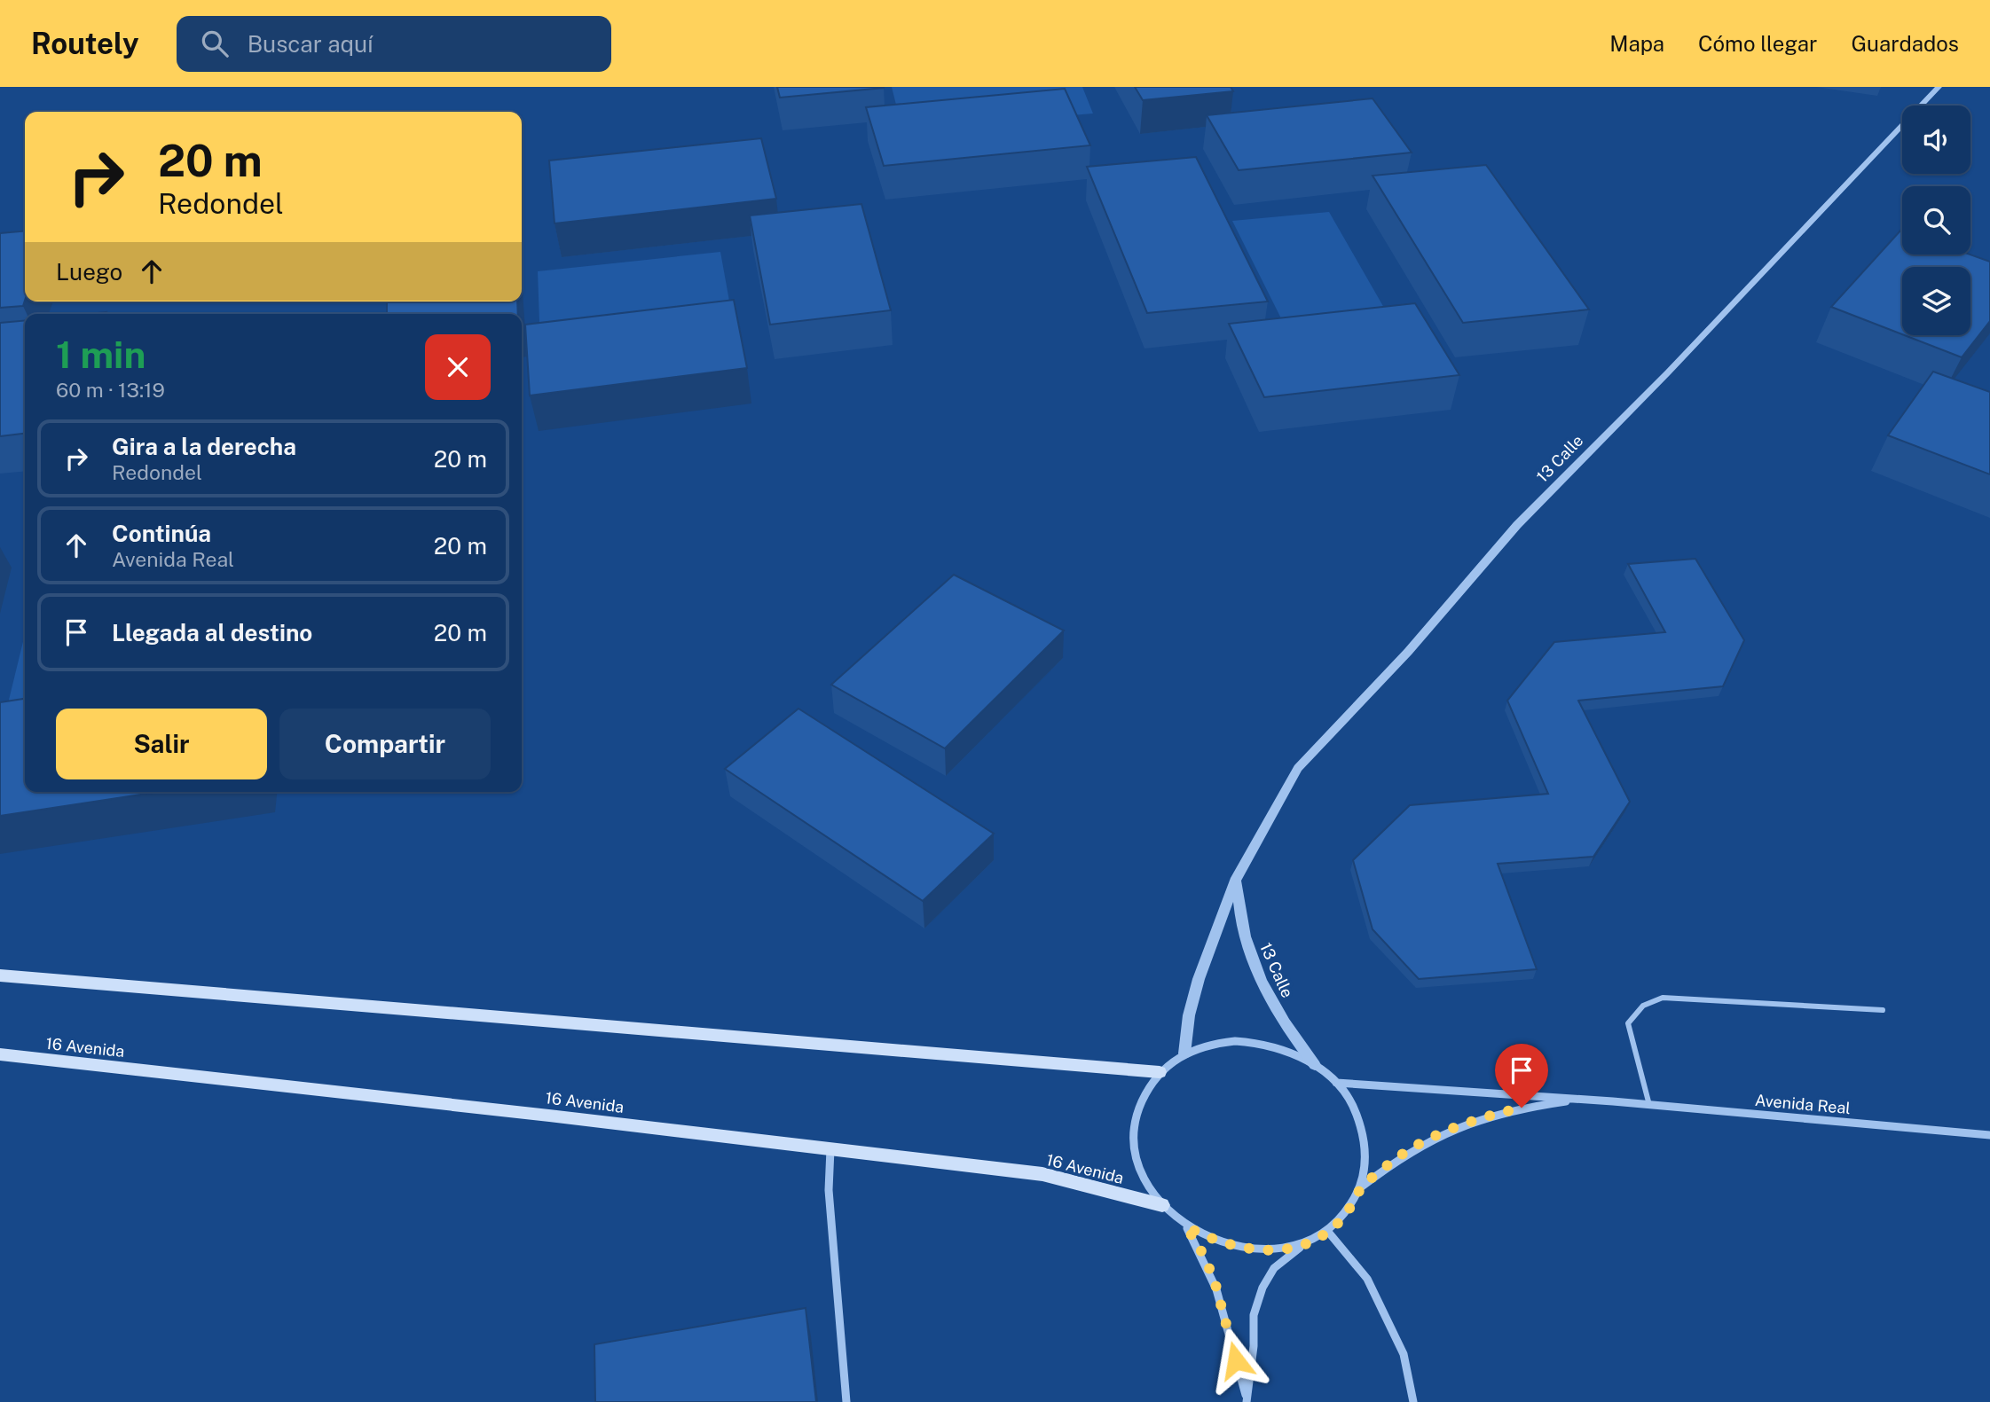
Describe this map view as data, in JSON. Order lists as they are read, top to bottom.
{
  "streets": {
    "main road": ["16 Avenida"],
    "street": ["13 Calle", "Avenida Real"]
  },
  "crossings": [
    ["13 Calle", "16 Avenida"],
    ["13 Calle", "Avenida Real"],
    ["16 Avenida", "Avenida Real"]
  ],
  "page": {
    "header": "Routely",
    "search": "Buscar aquí",
    "nav": ["Mapa", "Cómo llegar", "Guardados"],
    "turn": ["20 m", "Redondel"],
    "then": "Luego",
    "heading": ["1 min", "60 m · 13:19"],
    "list": [
      {
        "name": "Gira a la derecha",
        "note": "Redondel",
        "value": "20 m"
      },
      {
        "name": "Continúa",
        "note": "Avenida Real",
        "value": "20 m"
      },
      {
        "name": "Llegada al destino",
        "value": "20 m"
      }
    ],
    "buttons": ["Salir", "Compartir"]
  }
}
